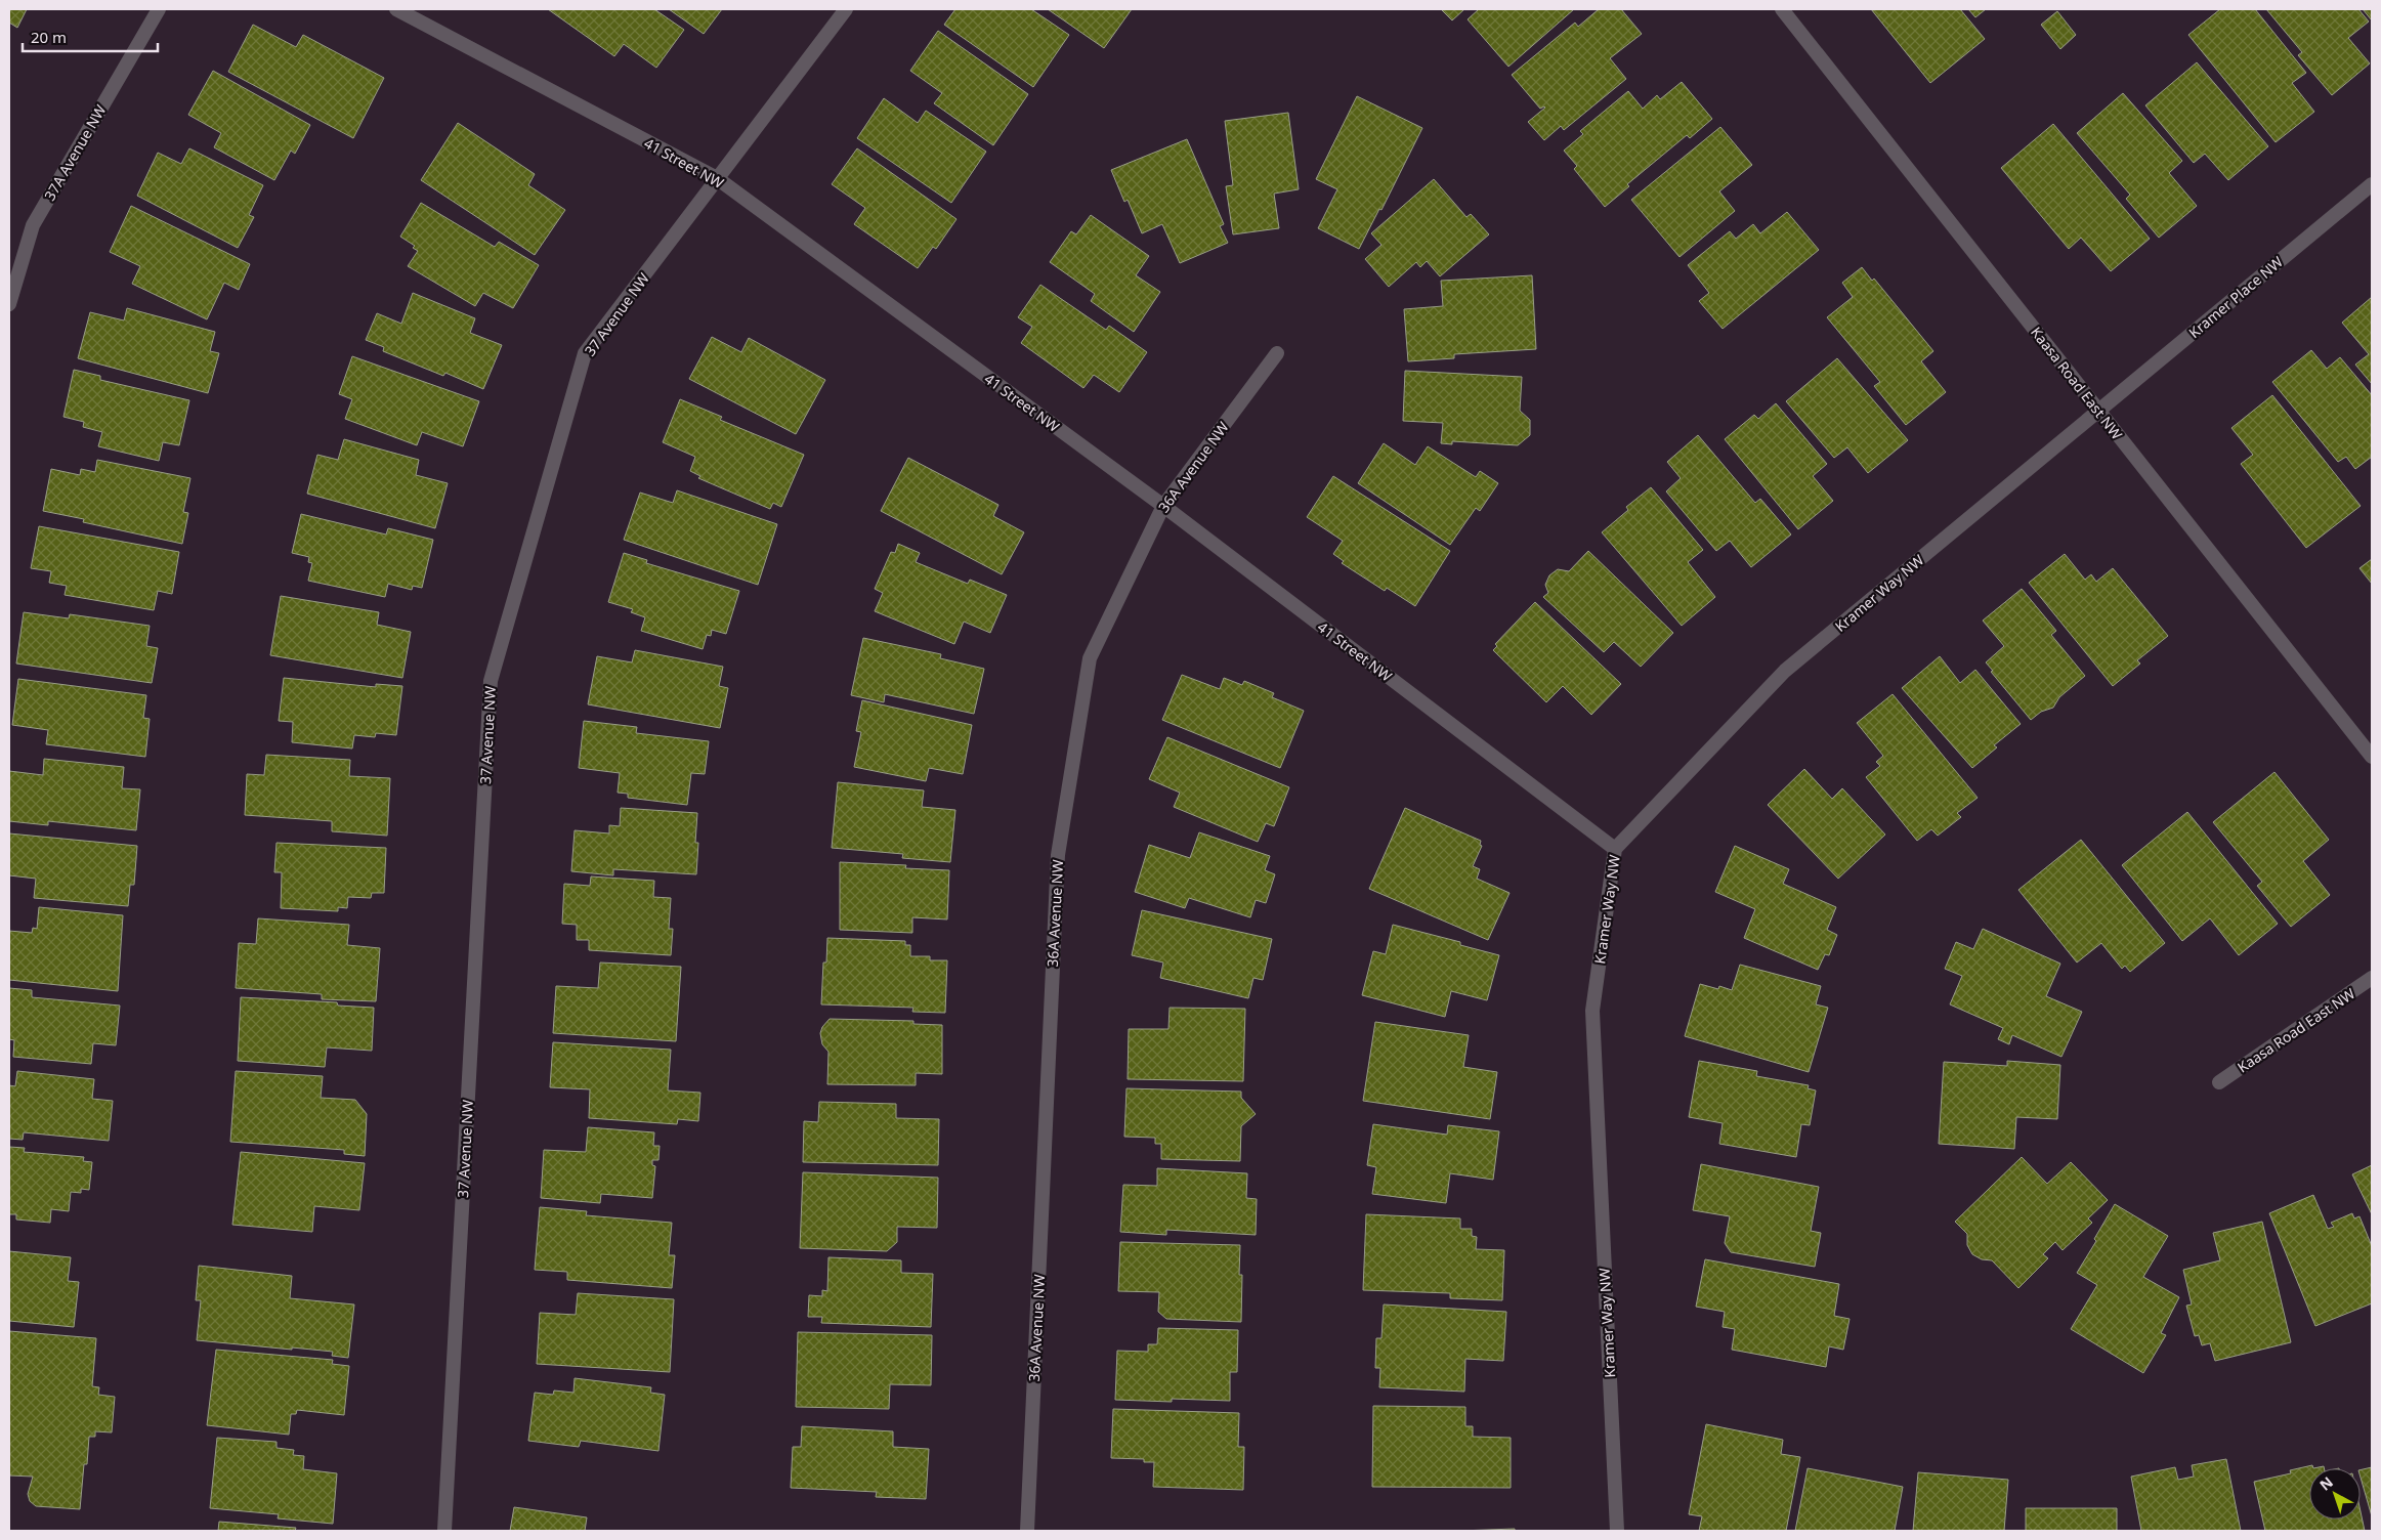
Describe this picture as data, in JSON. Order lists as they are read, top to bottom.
{
  "streets": {
    "street": [
      "37A Avenue NW",
      "41 Street NW",
      "Kramer Place NW",
      "37 Avenue NW",
      "Kaasa Road East NW",
      "36A Avenue NW",
      "Kramer Way NW"
    ]
  },
  "crossings": [
    ["41 Street NW", "37 Avenue NW"],
    ["41 Street NW", "36A Avenue NW"],
    ["41 Street NW", "Kramer Way NW"],
    ["Kramer Place NW", "Kaasa Road East NW"],
    ["Kramer Place NW", "Kramer Way NW"],
    ["Kaasa Road East NW", "Kramer Way NW"]
  ],
  "scale_bar": "20 m",
  "north": "top left"
}
